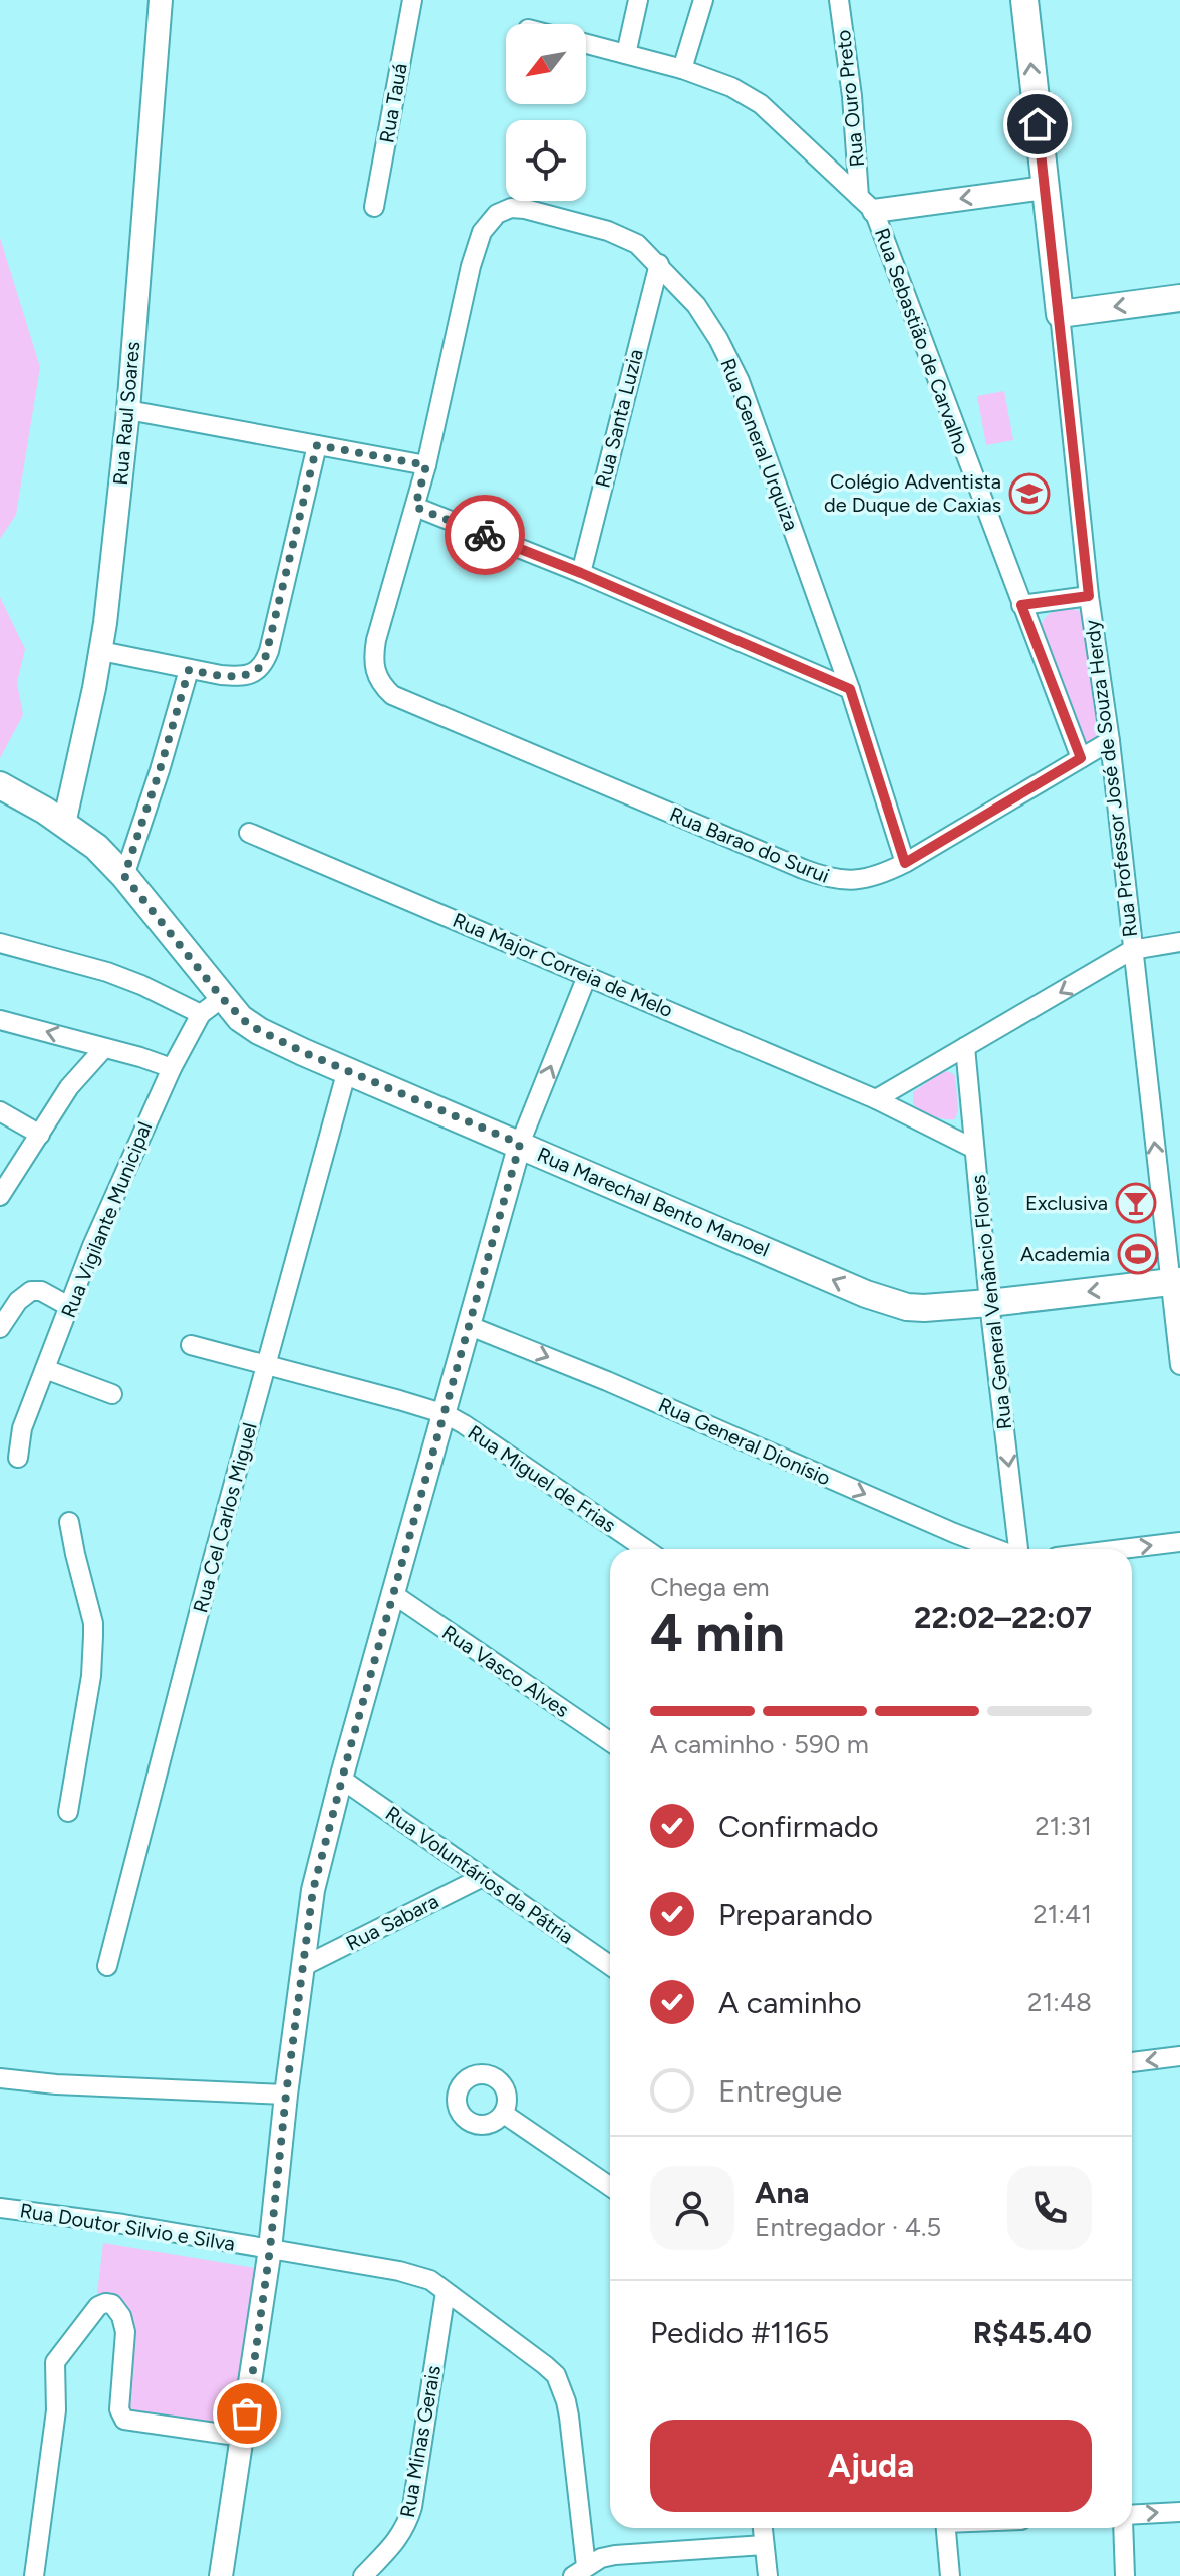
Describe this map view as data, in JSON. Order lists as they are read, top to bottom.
{
  "streets": {
    "main road": ["Rua Professor José de Souza Herdy", "Rua Marechal Bento Manoel"],
    "street": [
      "Rua Ouro Preto",
      "Rua Tauá",
      "Rua Sebastião de Carvalho",
      "Rua Raul Soares",
      "Rua Santa Luzia",
      "Rua General Urquiza",
      "Rua Barao do Surui",
      "Rua Major Correia de Melo",
      "Rua Vigilante Municipal",
      "Rua General Venâncio Flores",
      "Rua General Dionísio",
      "Rua Miguel de Frias",
      "Rua Cel Carlos Miguel",
      "Rua Vasco Alves",
      "Rua Voluntários da Pátria",
      "Rua Sabara",
      "Rua Doutor Silvio e Silva",
      "Rua Minas Gerais"
    ]
  },
  "crossings": [
    ["Rua Ouro Preto", "Rua Sebastião de Carvalho"],
    ["Rua Sebastião de Carvalho", "Rua Barao do Surui"],
    ["Rua Raul Soares", "Rua Marechal Bento Manoel"],
    ["Rua Santa Luzia", "Rua General Urquiza"],
    ["Rua General Urquiza", "Rua Barao do Surui"],
    ["Rua Professor José de Souza Herdy", "Rua Barao do Surui"],
    ["Rua Professor José de Souza Herdy", "Rua Marechal Bento Manoel"],
    ["Rua Major Correia de Melo", "Rua General Venâncio Flores"],
    ["Rua Marechal Bento Manoel", "Rua Vigilante Municipal"],
    ["Rua Marechal Bento Manoel", "Rua General Venâncio Flores"],
    ["Rua Marechal Bento Manoel", "Rua Cel Carlos Miguel"],
    ["Rua Miguel de Frias", "Rua Cel Carlos Miguel"],
    ["Rua Voluntários da Pátria", "Rua Sabara"],
    ["Rua Doutor Silvio e Silva", "Rua Minas Gerais"]
  ],
  "one_way": [
    "Rua Professor José de Souza Herdy",
    "Rua Marechal Bento Manoel",
    "Rua General Venâncio Flores",
    "Rua General Dionísio"
  ],
  "places": {
    "school or university": ["Colégio Adventista de Duque de Caxias"],
    "bar": ["Exclusiva"],
    "sports": ["Academia"]
  },
  "north": "bottom left",
  "page": {
    "heading": ["4 min", "Chega em", "22:02–22:07"],
    "panel": [
      "Ana",
      "Entregador · 4.5",
      "Pedido #1165",
      "R$45.40"
    ],
    "bar": "A caminho · 590 m",
    "list": [
      ["Confirmado", "21:31"],
      ["Preparando", "21:41"],
      ["A caminho", "21:48"],
      "Entregue"
    ],
    "buttons": "Ajuda"
  }
}
